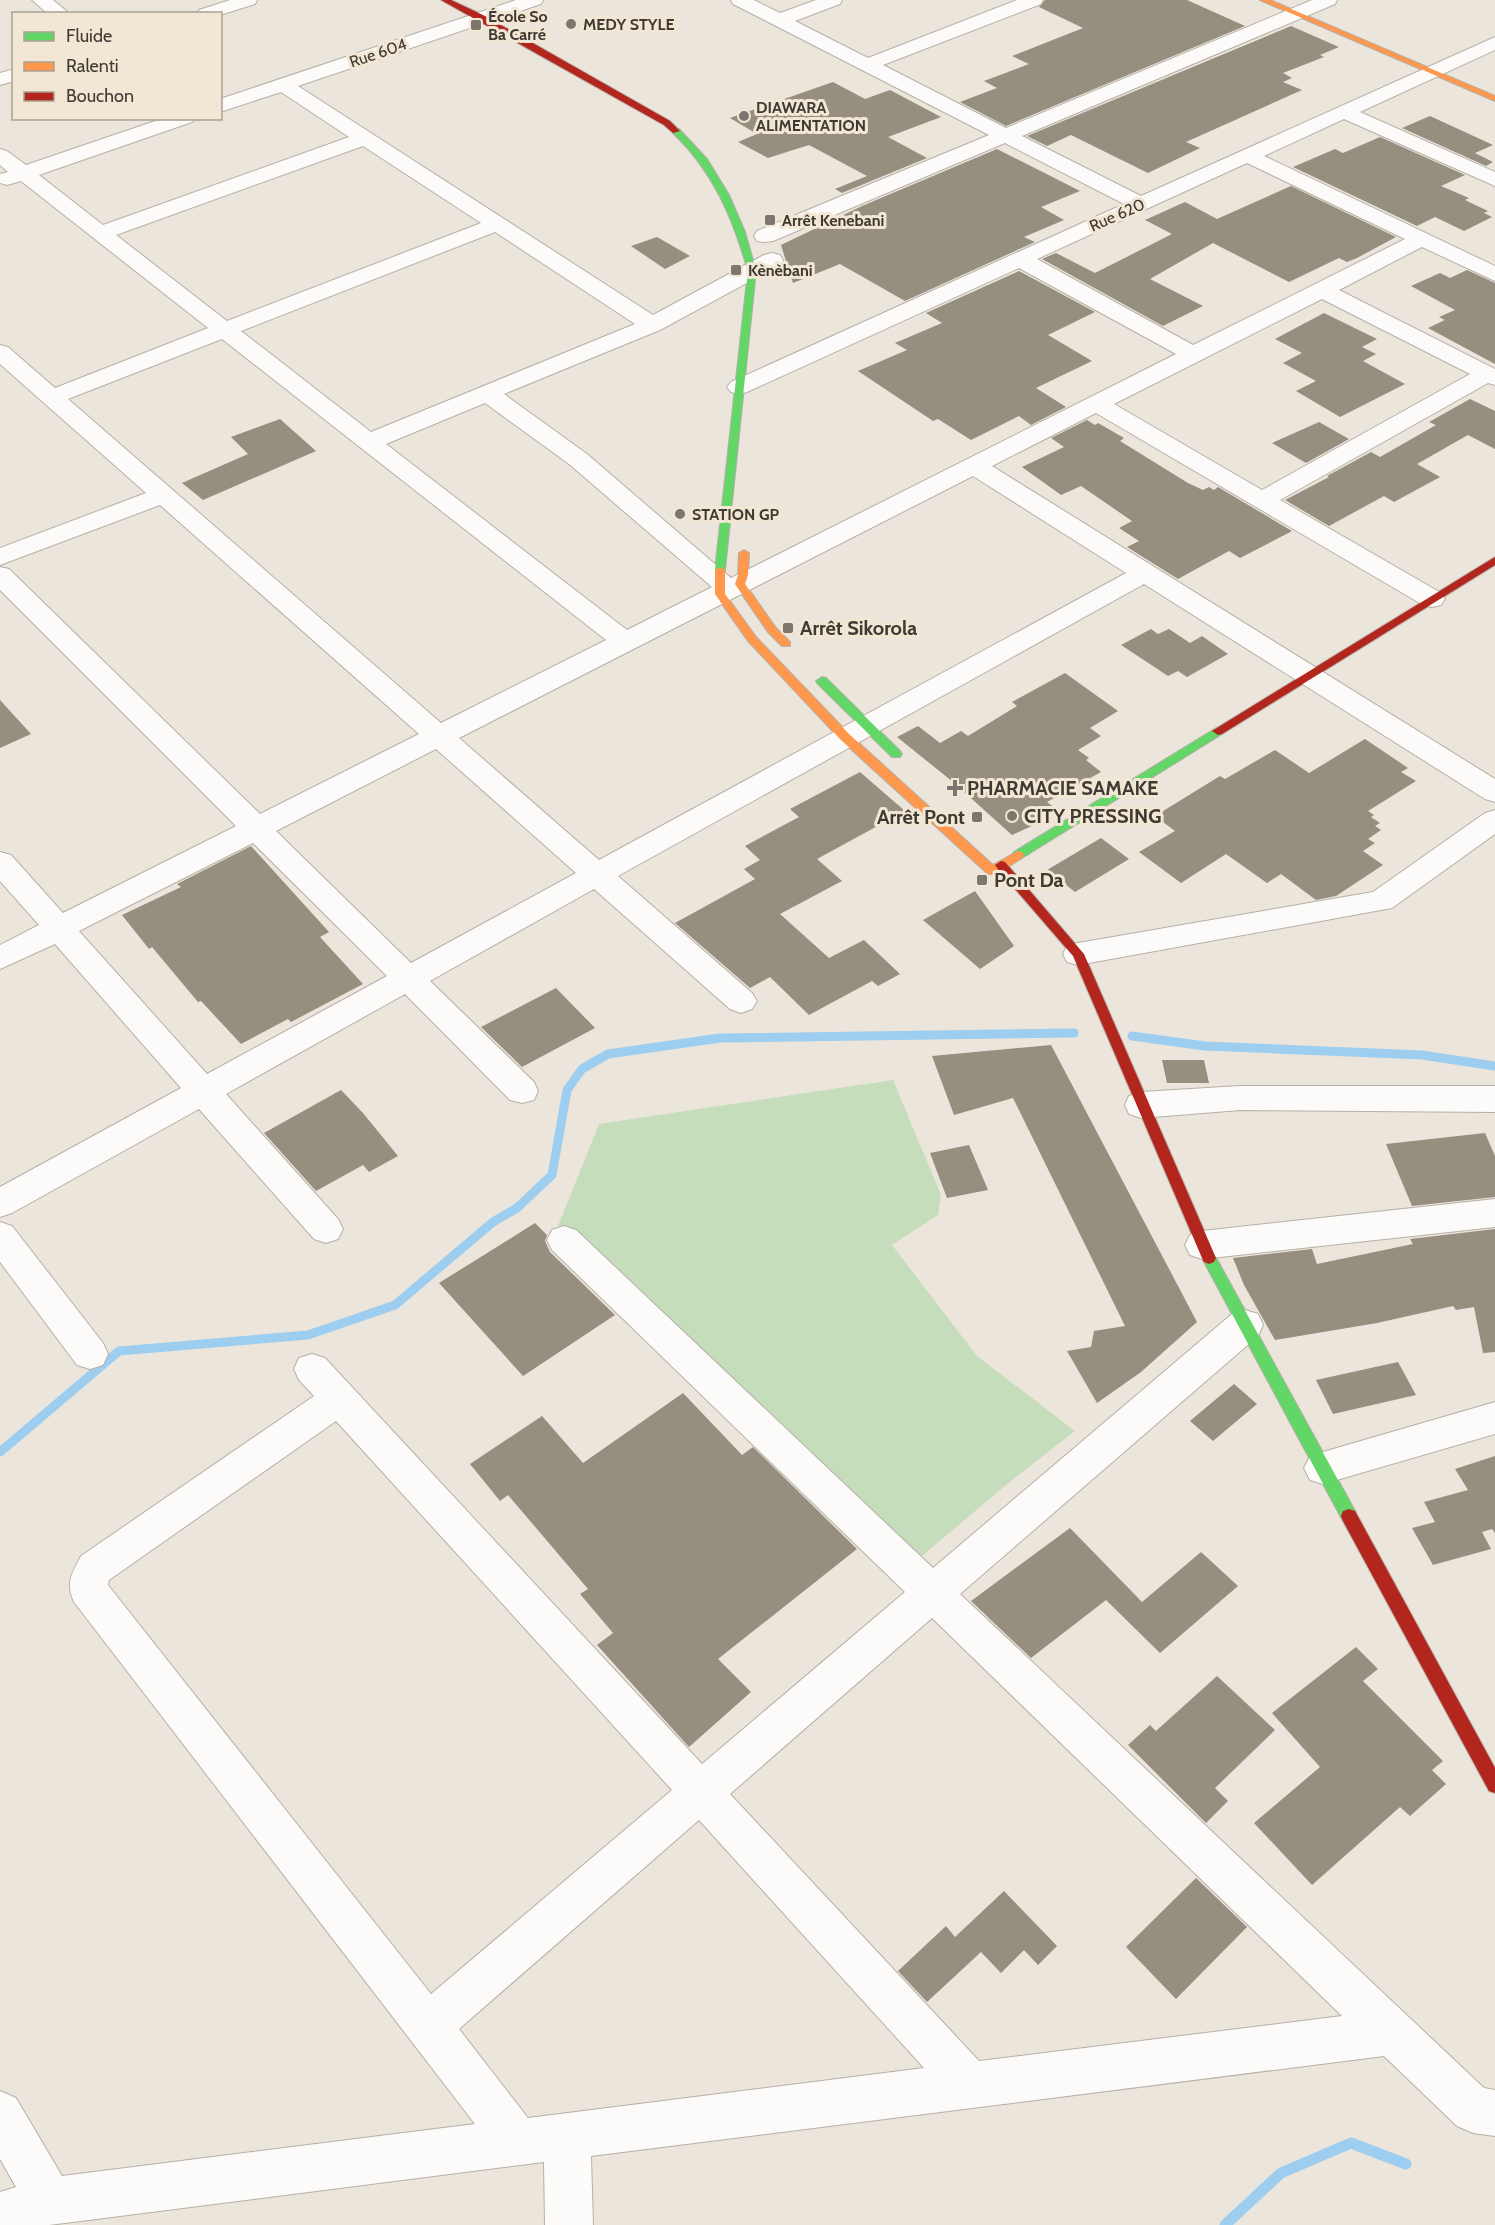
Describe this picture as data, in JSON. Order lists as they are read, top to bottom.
{
  "streets": {
    "street": ["Rue 604", "Rue 620"]
  },
  "places": {
    "other": [
      "MEDY STYLE",
      "DIAWARA ALIMENTATION",
      "STATION GP",
      "CITY PRESSING"
    ],
    "transit": [
      "École So Ba Carré",
      "Arrêt Kenebani",
      "Kènèbani",
      "Arrêt Sikorola",
      "Arrêt Pont",
      "Pont Da"
    ],
    "health": ["PHARMACIE SAMAKE"]
  },
  "legend": ["Fluide", "Ralenti", "Bouchon"]
}
